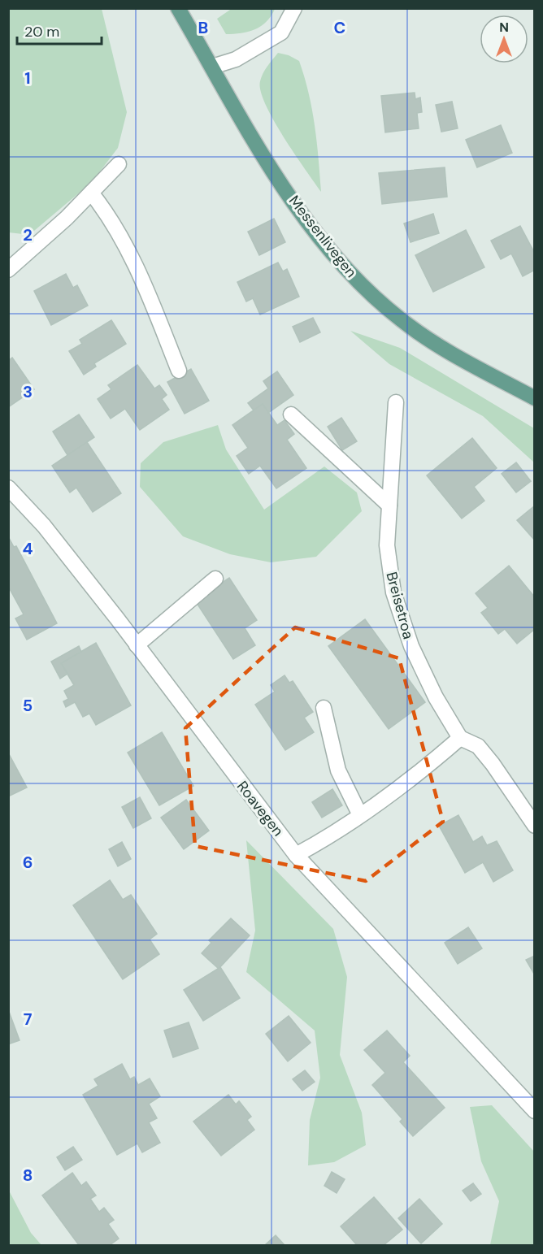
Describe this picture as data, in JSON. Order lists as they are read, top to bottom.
{
  "streets": {
    "main road": ["Messenlivegen"],
    "street": ["Breisetroa", "Roavegen"]
  },
  "scale_bar": "20 m",
  "north": "top",
  "grid": {
    "columns": ["B", "C"],
    "rows": [
      "1",
      "2",
      "3",
      "4",
      "5",
      "6",
      "7",
      "8"
    ]
  }
}
